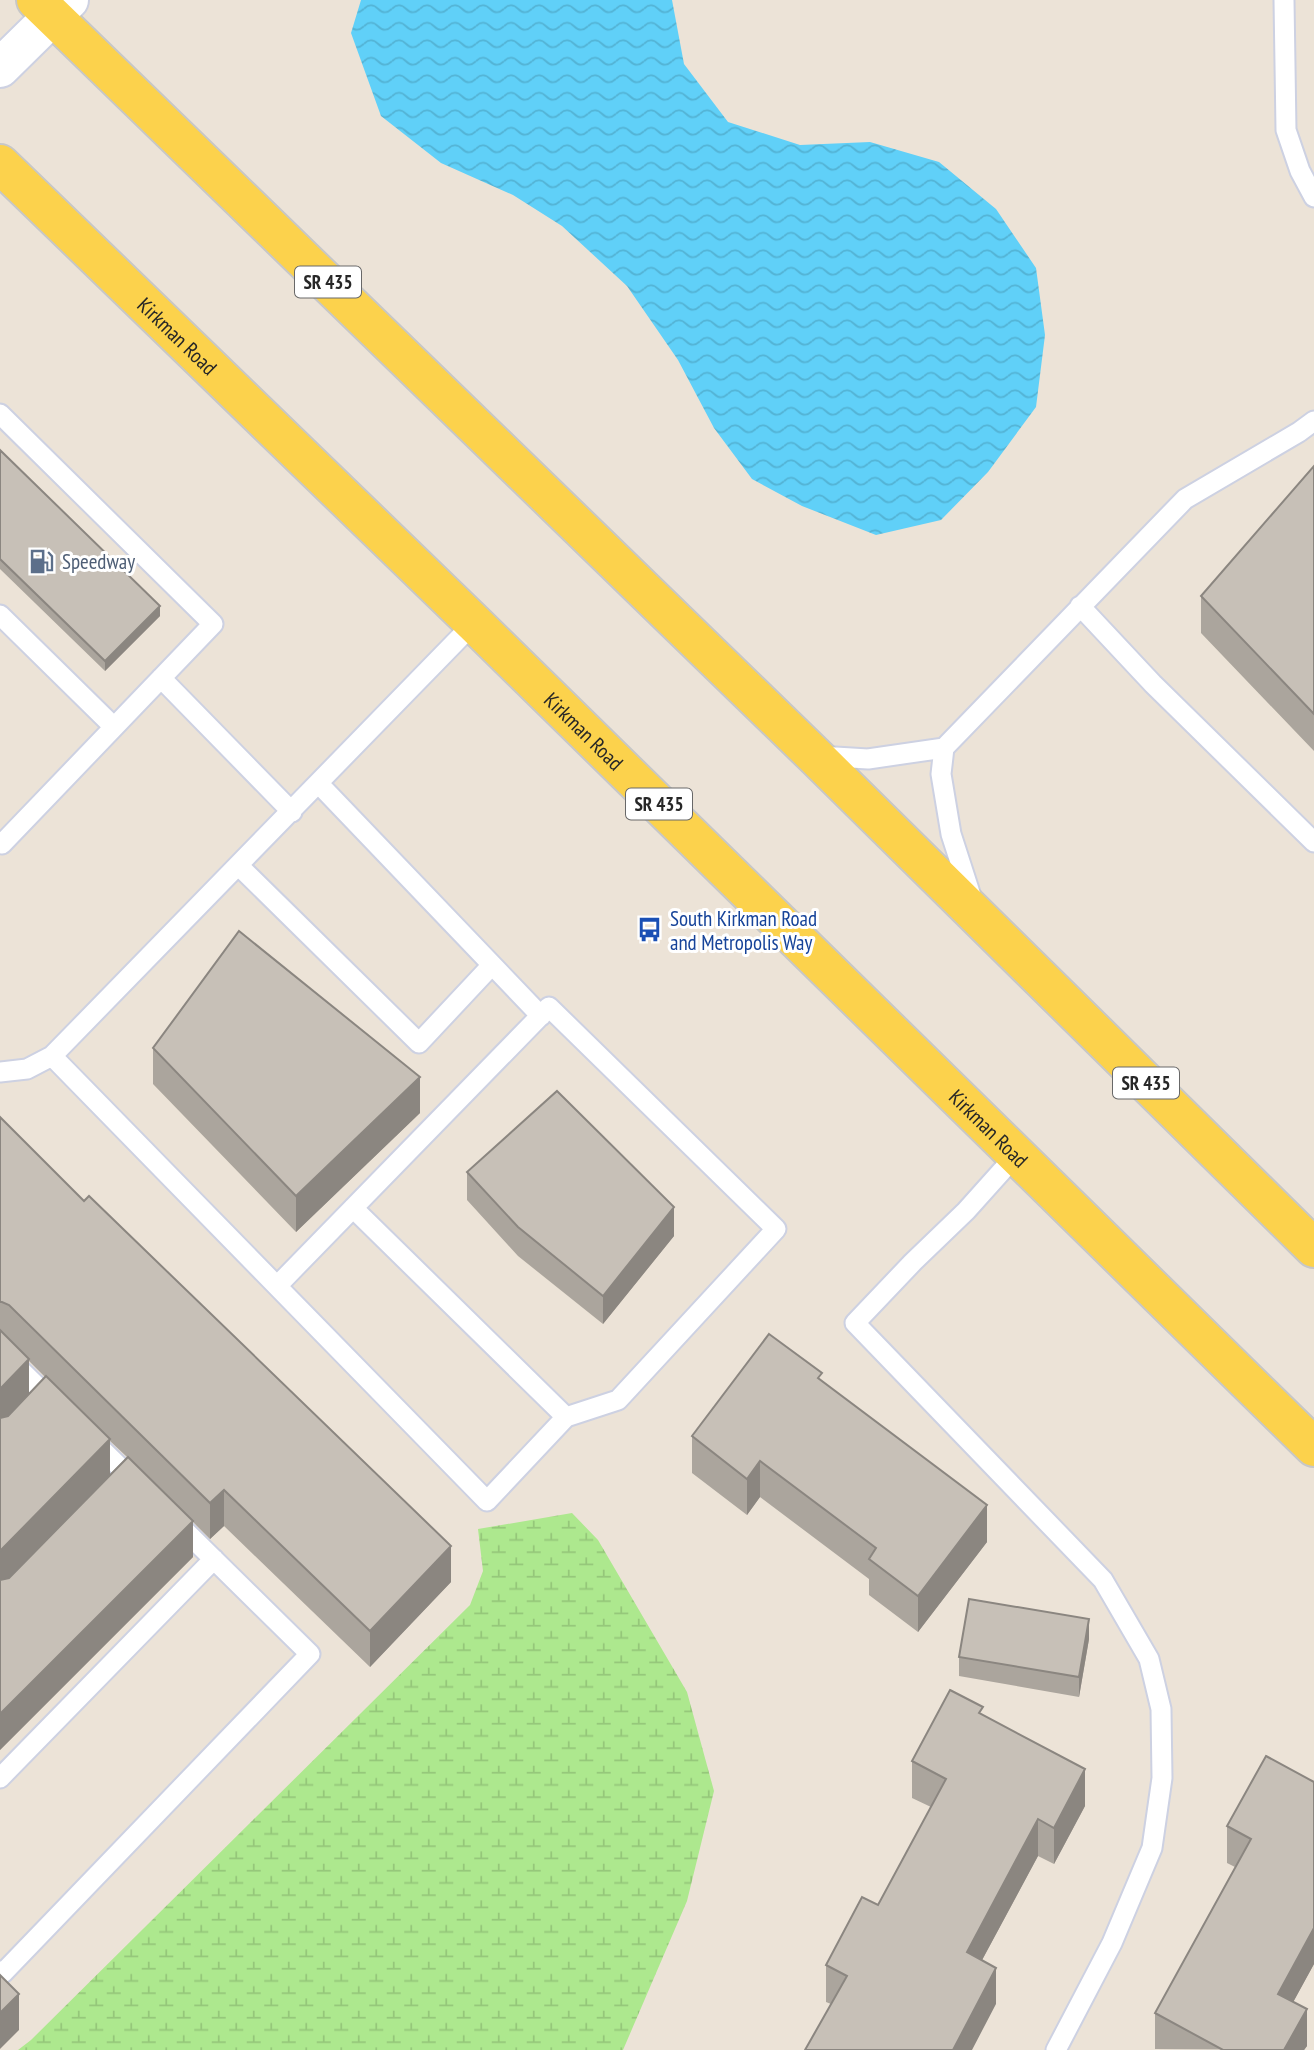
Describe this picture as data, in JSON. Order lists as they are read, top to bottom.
{
  "streets": {
    "main road": ["SR 435", "Kirkman Road"]
  },
  "places": {
    "fuel station": ["Speedway"],
    "bus stop": ["South Kirkman Road and Metropolis Way"]
  }
}
